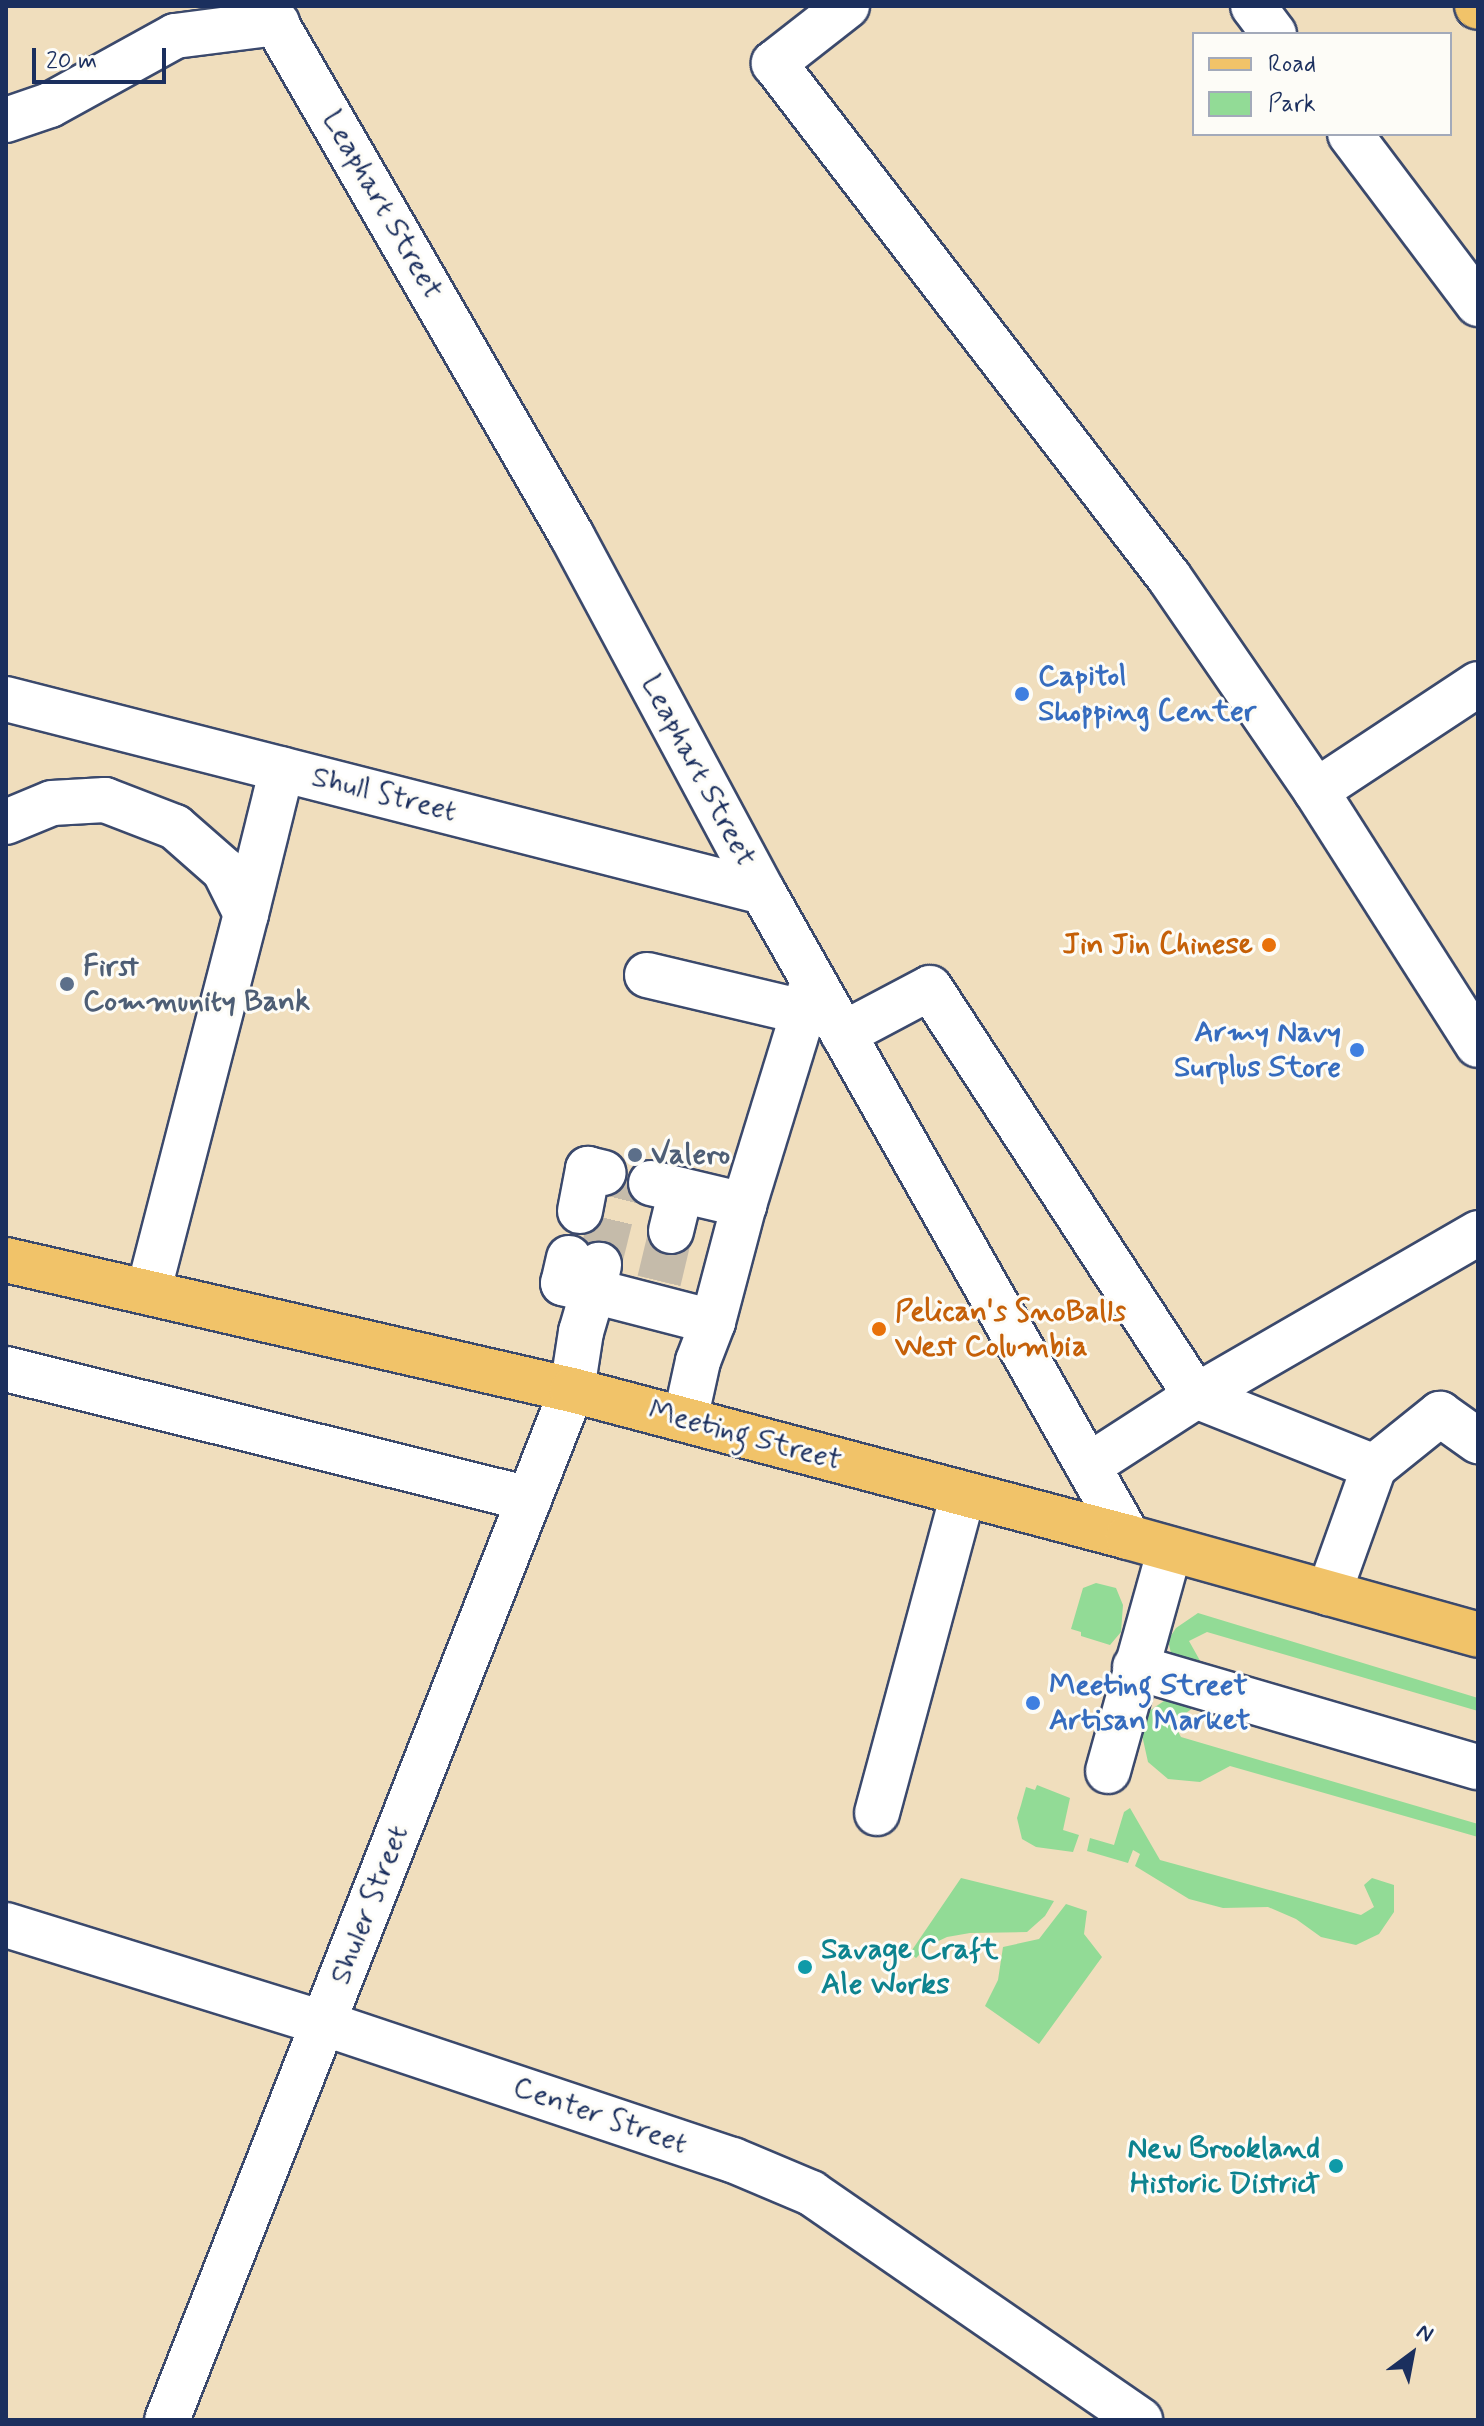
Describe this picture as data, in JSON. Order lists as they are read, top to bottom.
{
  "streets": {
    "main road": ["Meeting Street"],
    "street": [
      "Leaphart Street",
      "Shull Street",
      "Shuler Street",
      "Center Street"
    ]
  },
  "crossings": [
    ["Leaphart Street", "Shull Street"],
    ["Leaphart Street", "Meeting Street"],
    ["Meeting Street", "Shuler Street"],
    ["Shuler Street", "Center Street"]
  ],
  "places": [
    "Capitol Shopping Center",
    "Jin Jin Chinese",
    "First Community Bank",
    "Army Navy Surplus Store",
    "Valero",
    "Pelican's SnoBalls West Columbia",
    "Meeting Street Artisan Market",
    "Savage Craft Ale Works",
    "New Brookland Historic District"
  ],
  "legend": ["Road", "Park"],
  "scale_bar": "20 m",
  "north": "top right"
}
